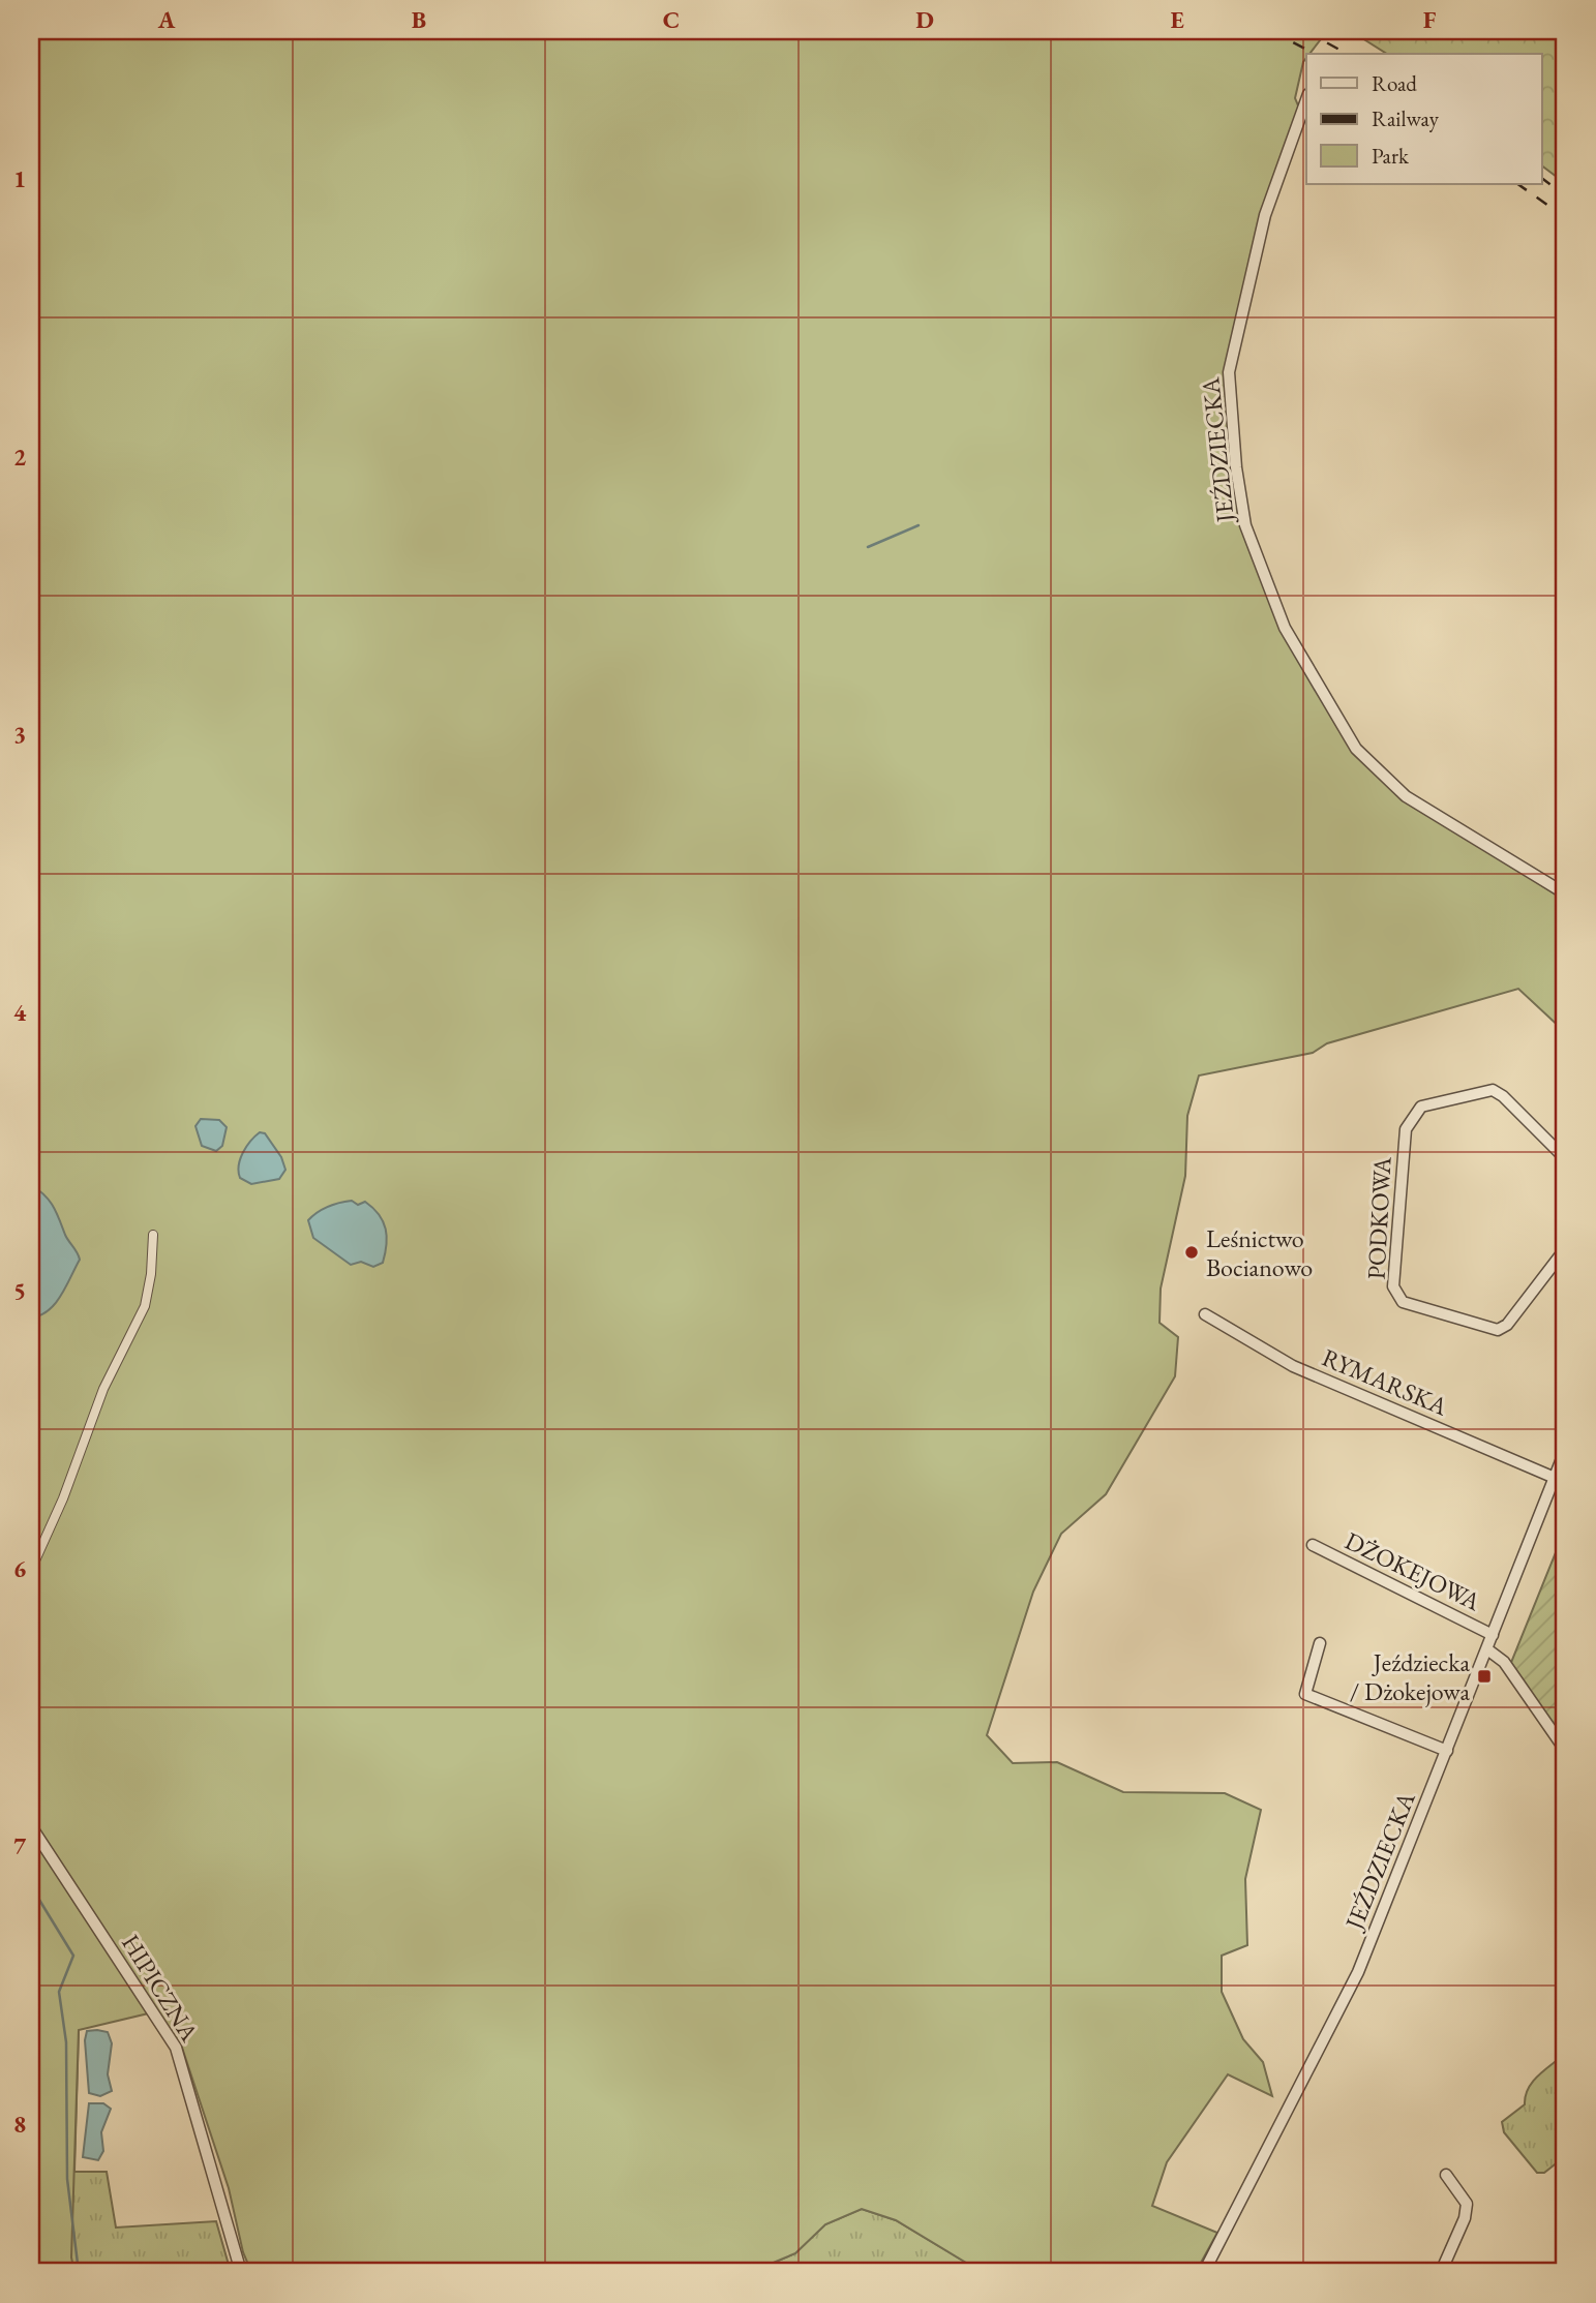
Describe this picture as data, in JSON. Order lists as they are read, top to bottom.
{
  "streets": {
    "street": [
      "JEŹDZIECKA",
      "PODKOWA",
      "RYMARSKA",
      "DŻOKEJOWA",
      "HIPICZNA"
    ]
  },
  "crossings": [
    ["JEŹDZIECKA", "RYMARSKA"],
    ["JEŹDZIECKA", "DŻOKEJOWA"]
  ],
  "places": {
    "other": ["Leśnictwo Bocianowo"],
    "transit": ["Jeździecka / Dżokejowa"]
  },
  "legend": ["Road", "Railway", "Park"],
  "grid": {
    "columns": [
      "A",
      "B",
      "C",
      "D",
      "E",
      "F"
    ],
    "rows": [
      "1",
      "2",
      "3",
      "4",
      "5",
      "6",
      "7",
      "8"
    ]
  }
}
